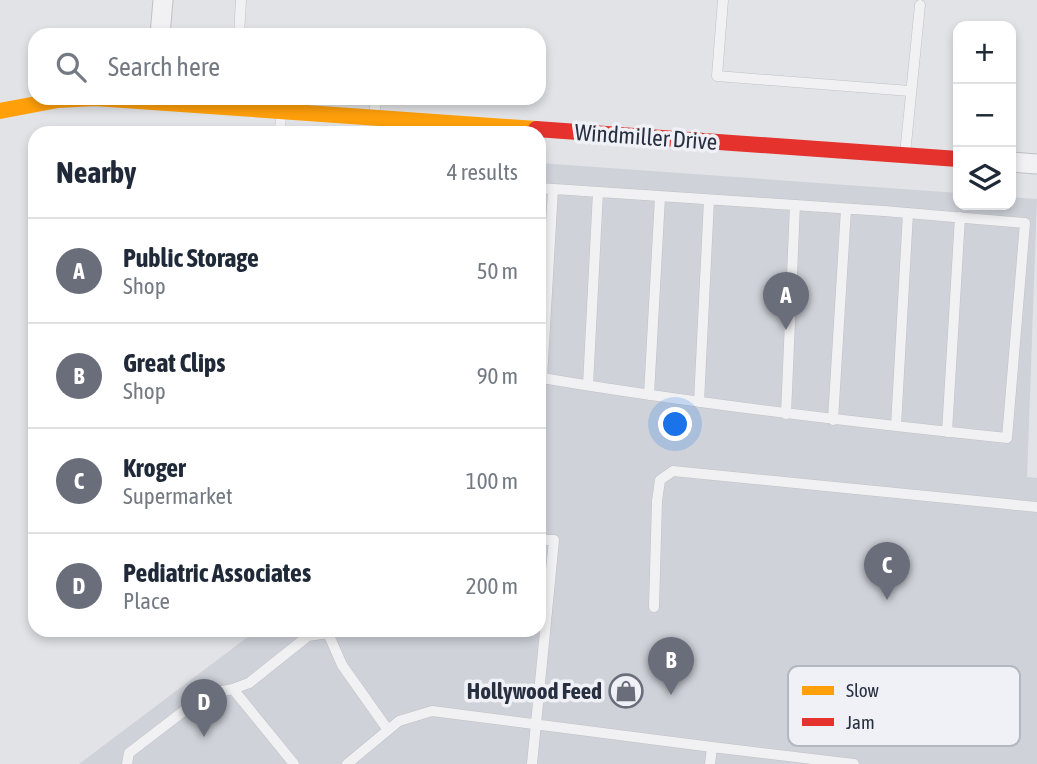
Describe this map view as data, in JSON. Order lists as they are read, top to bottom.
{
  "streets": {
    "street": ["Windmiller Drive"]
  },
  "places": {
    "shop": ["Hollywood Feed"]
  },
  "legend": ["Slow", "Jam"],
  "page": {
    "map_buttons": ["+", "−"],
    "search": "Search here",
    "heading": ["Nearby", "4 results"],
    "list": [
      {
        "mark": "A",
        "name": "Public Storage",
        "note": "Shop",
        "value": "50 m"
      },
      {
        "mark": "B",
        "name": "Great Clips",
        "note": "Shop",
        "value": "90 m"
      },
      {
        "mark": "C",
        "name": "Kroger",
        "note": "Supermarket",
        "value": "100 m"
      },
      {
        "mark": "D",
        "name": "Pediatric Associates",
        "note": "Place",
        "value": "200 m"
      }
    ],
    "pins": [
      "A",
      "C",
      "B",
      "D"
    ]
  }
}
